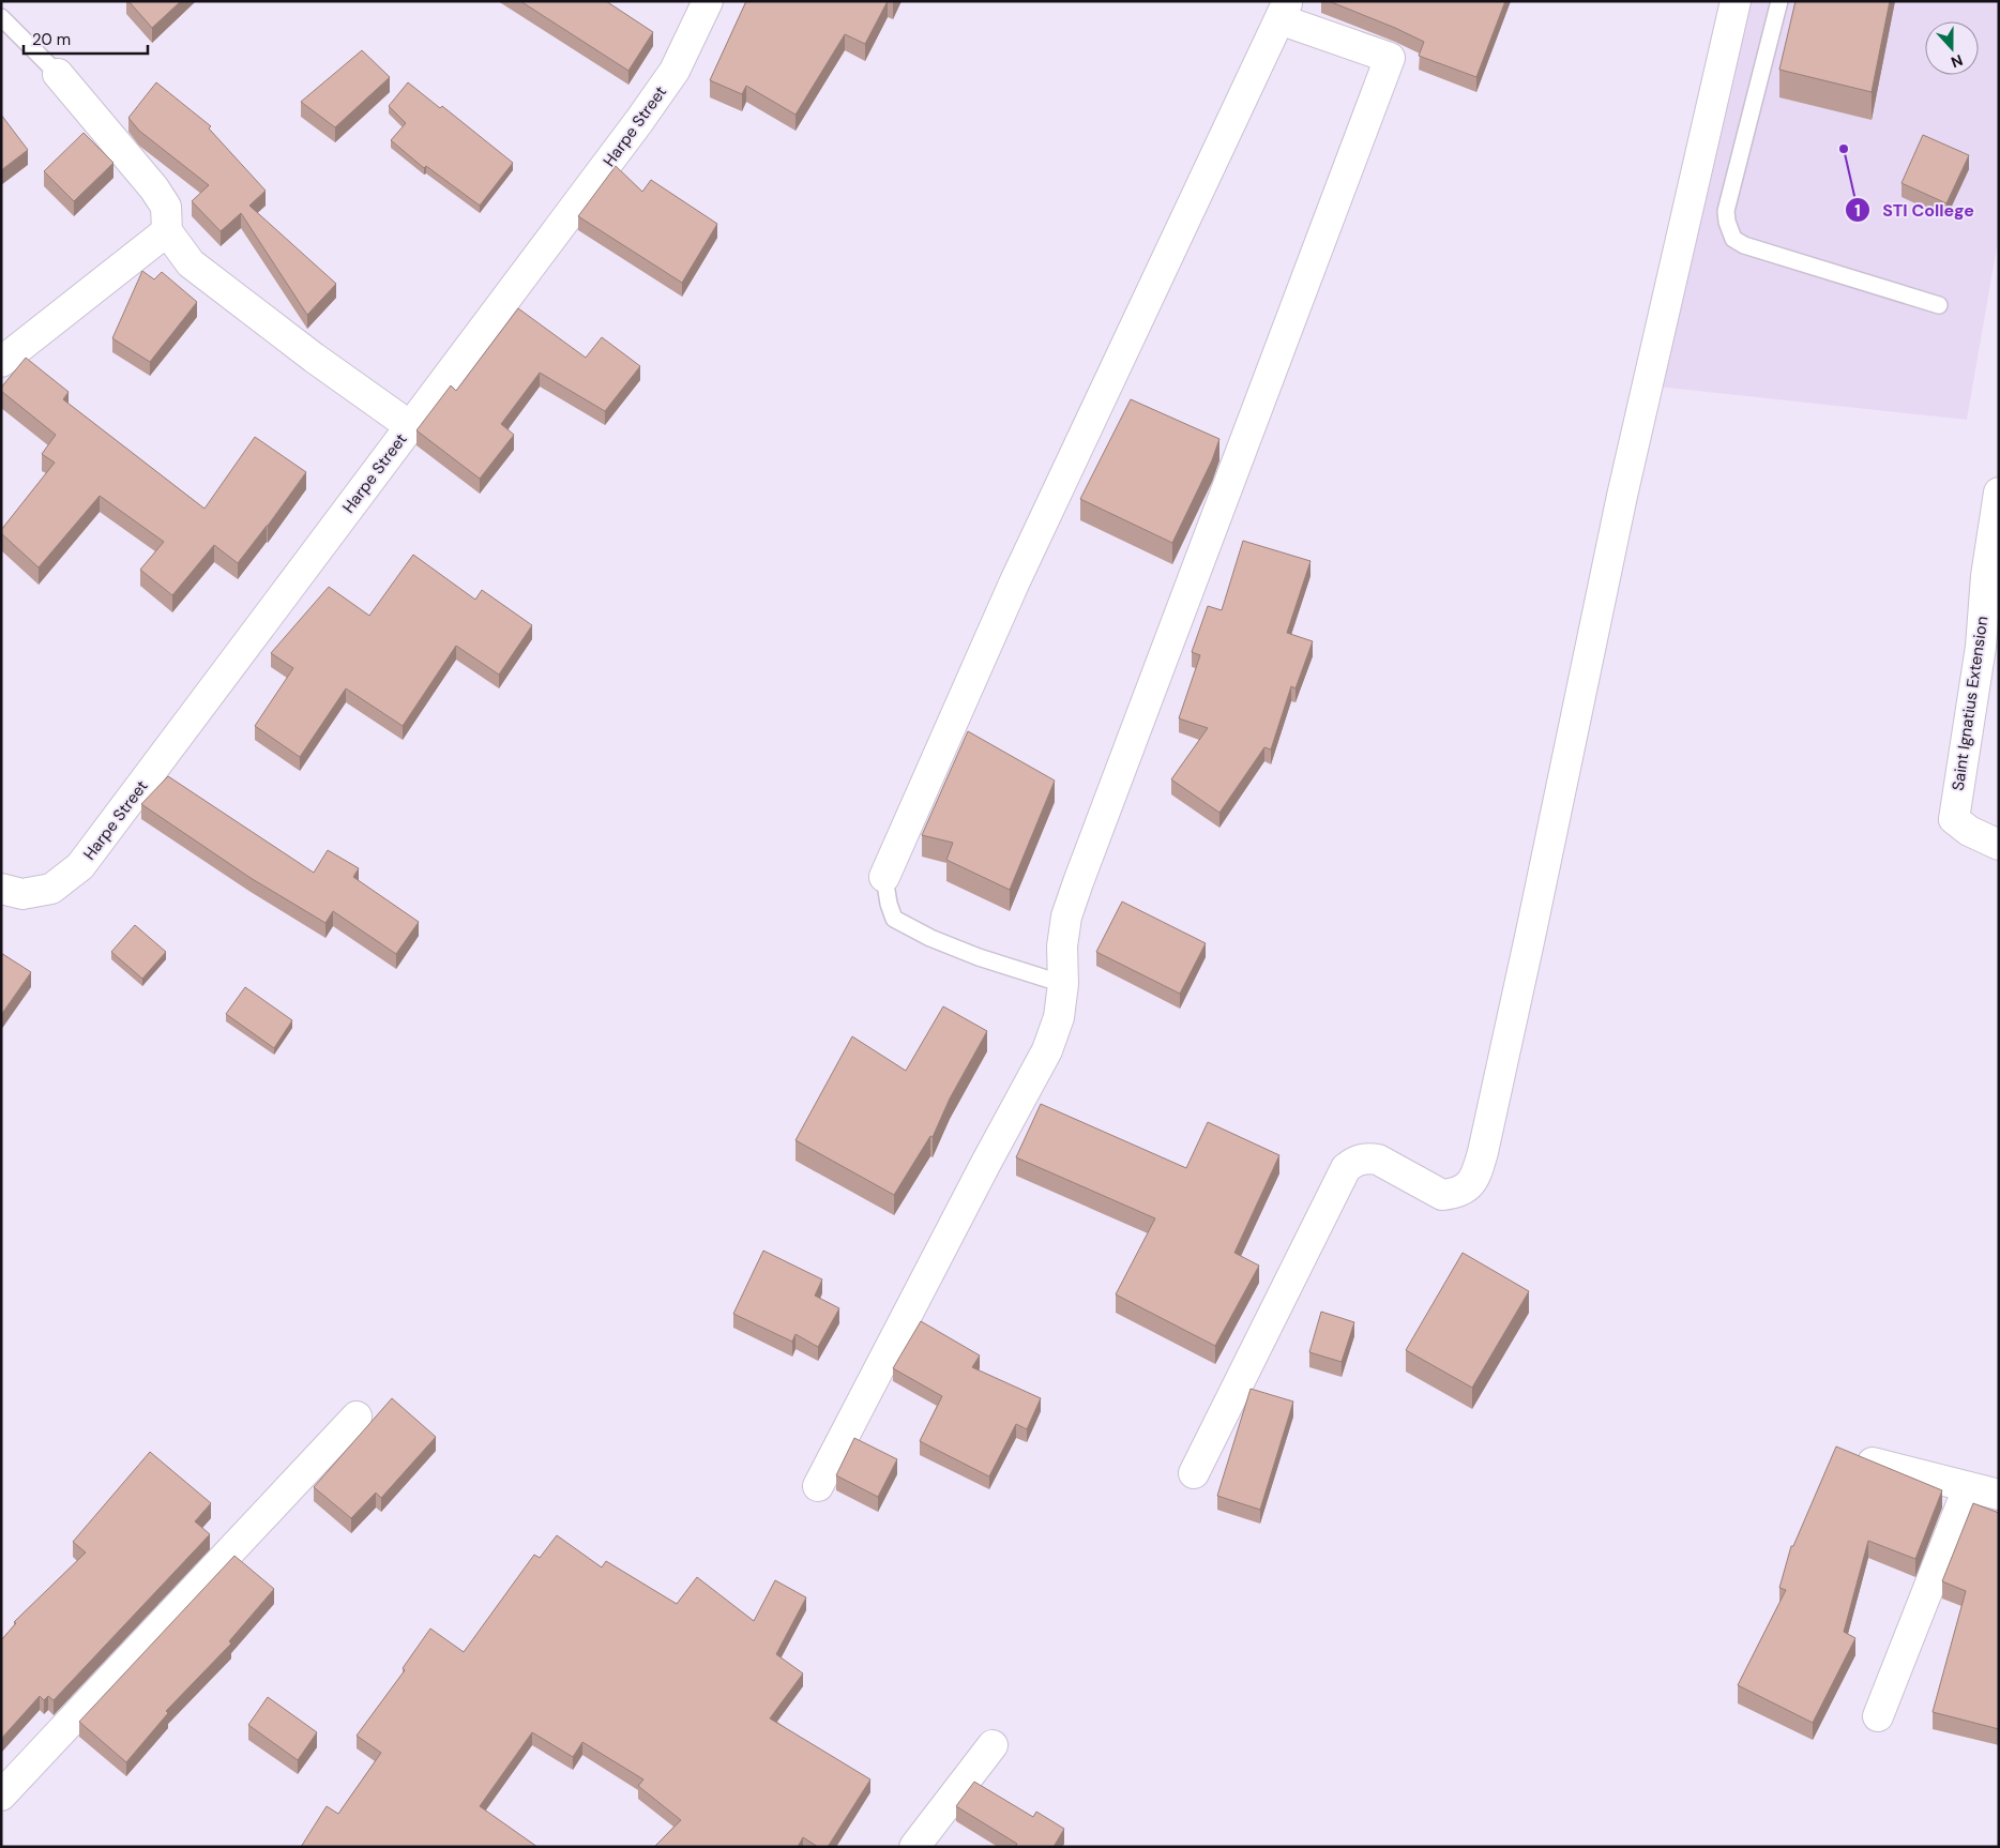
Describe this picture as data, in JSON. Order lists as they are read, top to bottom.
{
  "streets": {
    "street": ["Harpe Street", "Saint Ignatius Extension"]
  },
  "places": ["STI College"],
  "scale_bar": "20 m",
  "north": "bottom"
}
